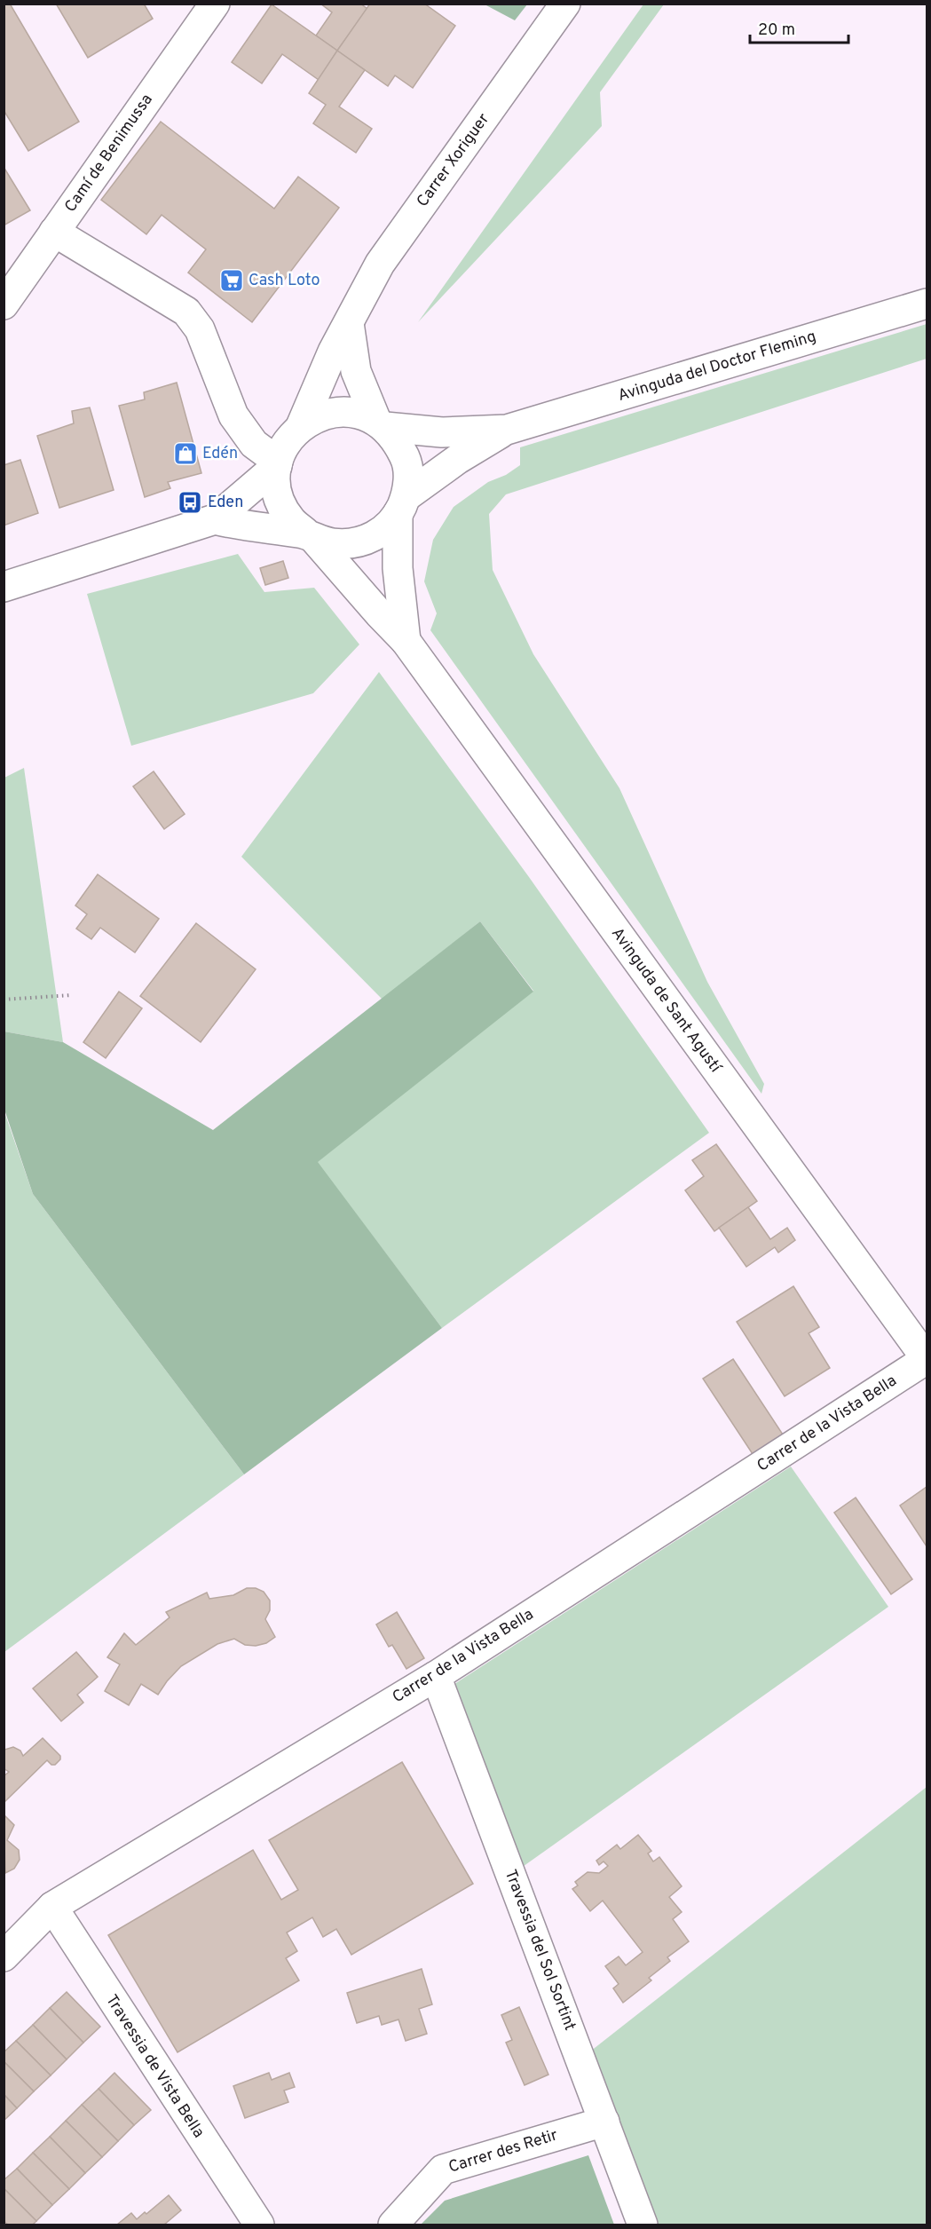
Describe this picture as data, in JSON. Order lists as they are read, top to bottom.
{
  "streets": {
    "street": [
      "Camí de Benimussa",
      "Carrer Xoriguer",
      "Avinguda del Doctor Fleming",
      "Avinguda de Sant Agustí",
      "Carrer de la Vista Bella",
      "Travessia del Sol Sortint",
      "Travessia de Vista Bella",
      "Carrer des Retir"
    ]
  },
  "crossings": [
    ["Carrer Xoriguer", "Avinguda del Doctor Fleming"],
    ["Carrer Xoriguer", "Avinguda de Sant Agustí"],
    ["Avinguda del Doctor Fleming", "Avinguda de Sant Agustí"],
    ["Avinguda de Sant Agustí", "Carrer de la Vista Bella"],
    ["Carrer de la Vista Bella", "Travessia del Sol Sortint"],
    ["Carrer de la Vista Bella", "Travessia de Vista Bella"],
    ["Travessia del Sol Sortint", "Carrer des Retir"]
  ],
  "places": {
    "supermarket": ["Cash Loto"],
    "shop": ["Edén"],
    "bus stop": ["Eden"]
  },
  "scale_bar": "20 m"
}
